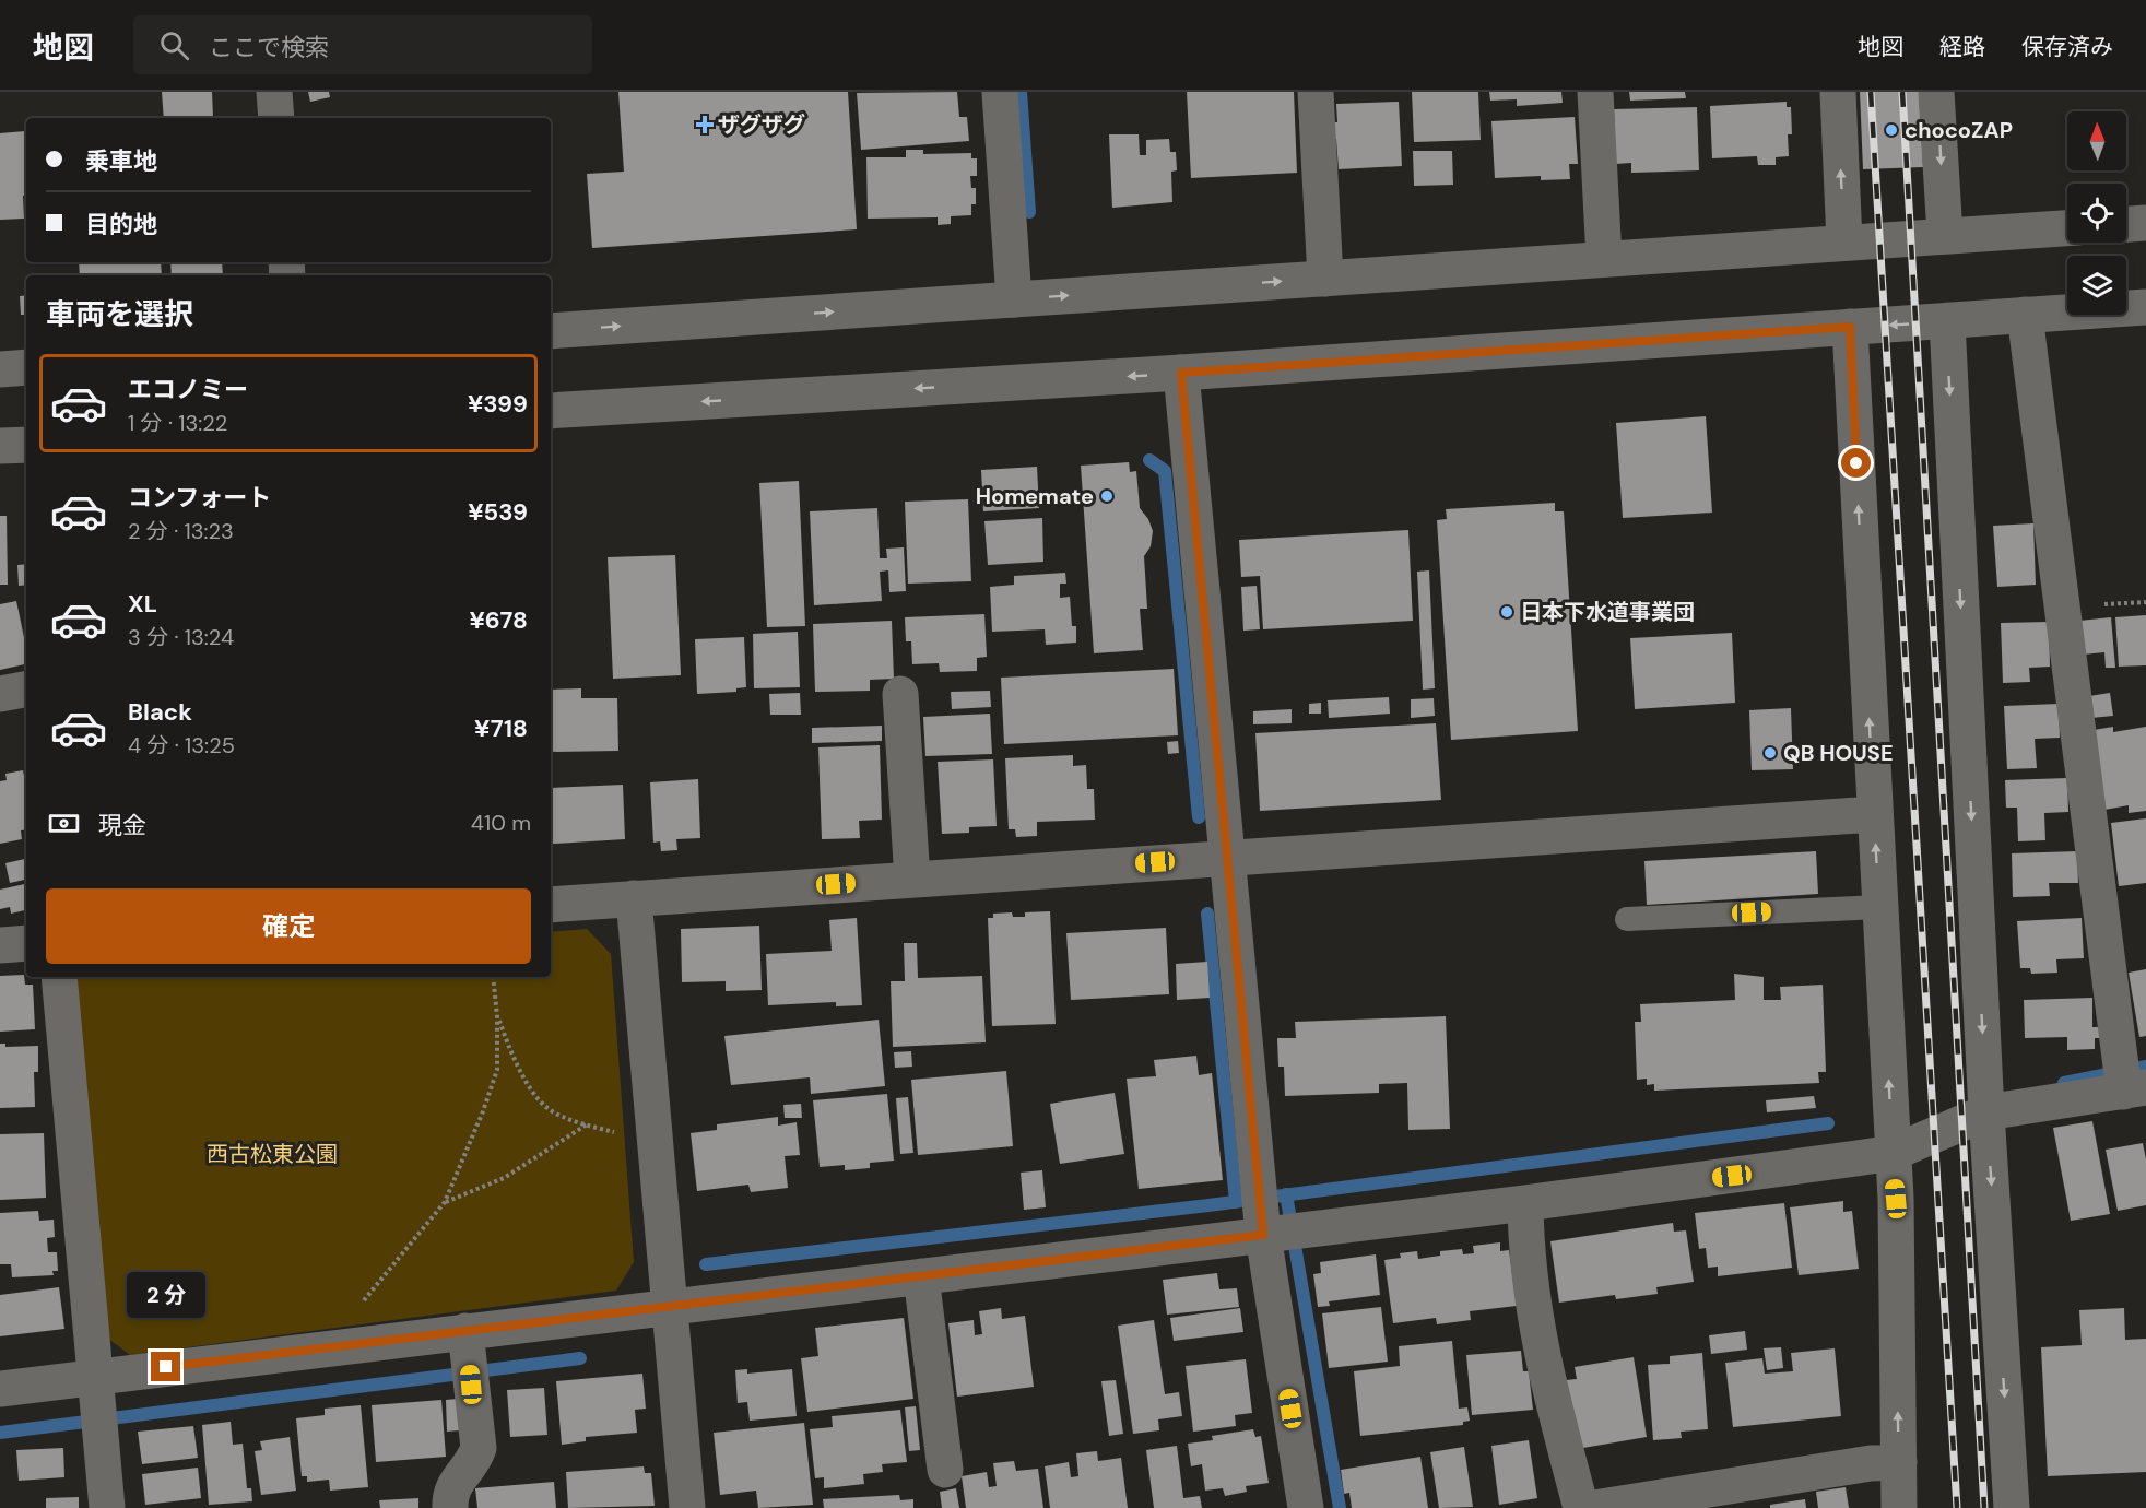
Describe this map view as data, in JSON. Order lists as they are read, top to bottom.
{
  "parks": ["西古松東公園"],
  "places": {
    "health": ["ザグザグ"],
    "other": [
      "chocoZAP",
      "Homemate",
      "日本下水道事業団",
      "QB HOUSE"
    ]
  },
  "north": "top",
  "page": {
    "header": "地図",
    "search": "ここで検索",
    "nav": ["地図", "経路", "保存済み"],
    "banner": ["乗車地", "目的地"],
    "heading": "車両を選択",
    "list": [
      {
        "name": "エコノミー",
        "note": "1 分 · 13:22",
        "value": "¥399"
      },
      {
        "name": "コンフォート",
        "note": "2 分 · 13:23",
        "value": "¥539"
      },
      {
        "name": "XL",
        "note": "3 分 · 13:24",
        "value": "¥678"
      },
      {
        "name": "Black",
        "note": "4 分 · 13:25",
        "value": "¥718"
      }
    ],
    "pay": ["現金", "410 m"],
    "buttons": "確定",
    "bubble": "2 分"
  }
}
